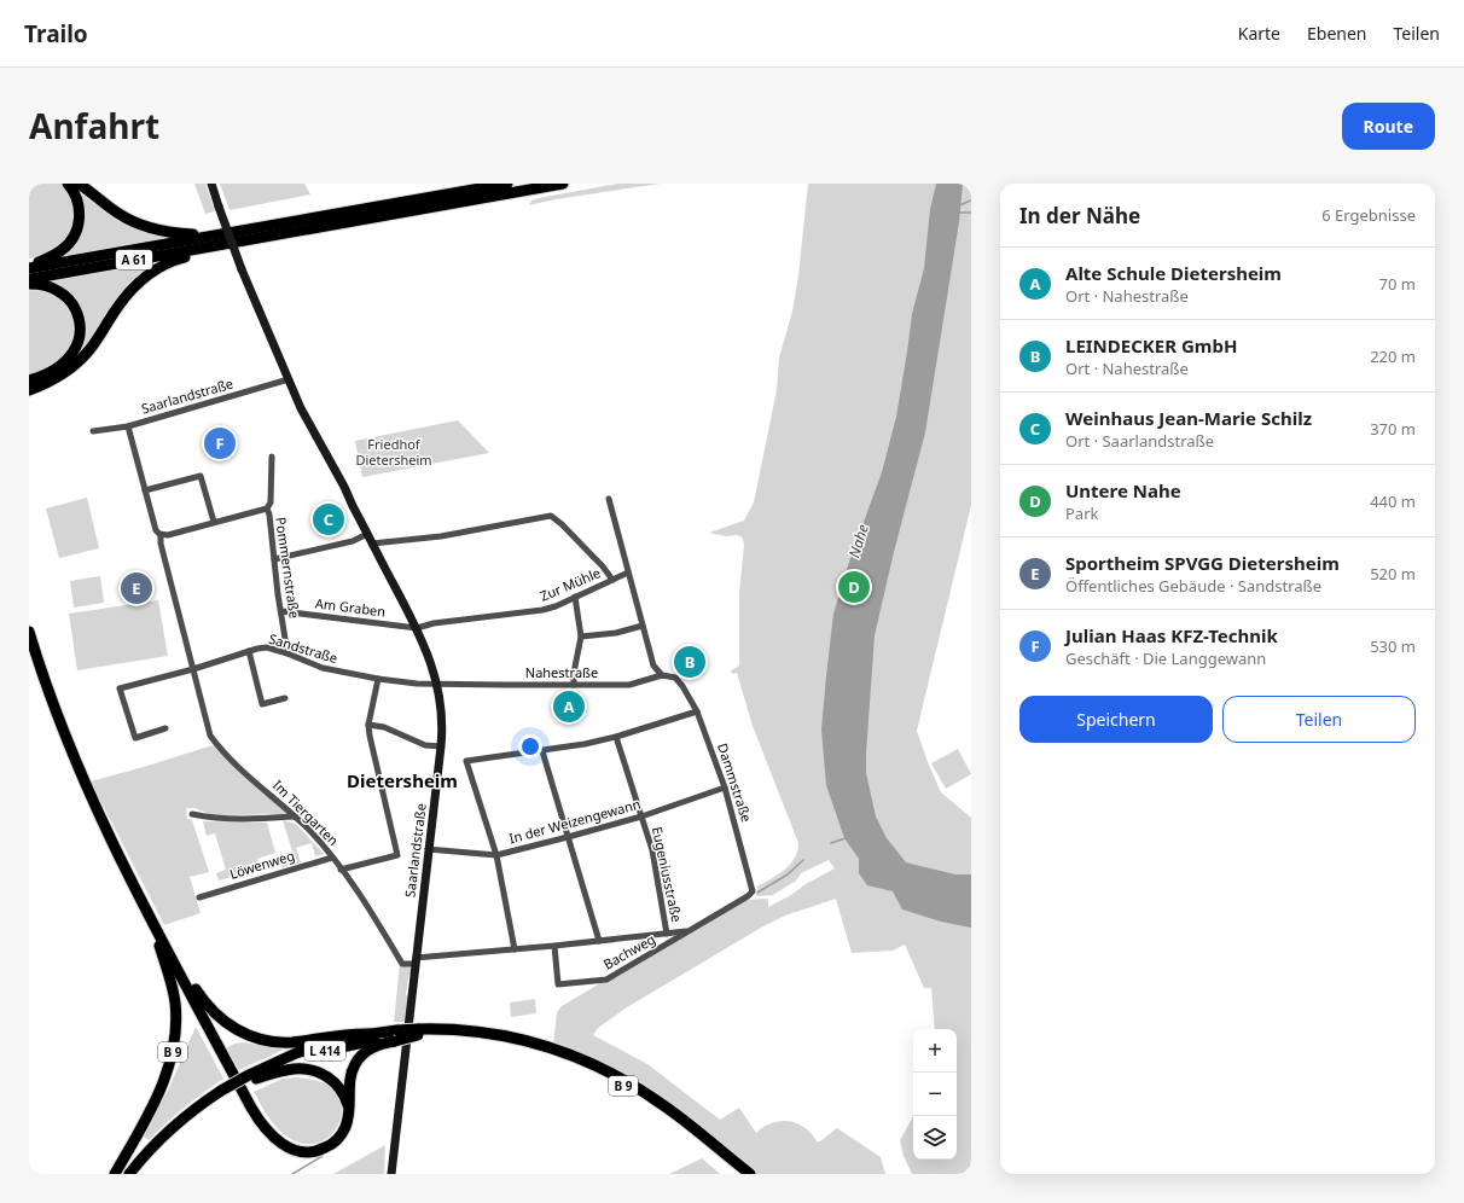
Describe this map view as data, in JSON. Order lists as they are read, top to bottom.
{
  "streets": {
    "highway": ["A 61", "L 414", "B 9"],
    "main road": ["Saarlandstraße"],
    "street": [
      "Pommernstraße",
      "Zur Mühle",
      "Am Graben",
      "Sandstraße",
      "Nahestraße",
      "Dammstraße",
      "Im Tiergarten",
      "In der Weizengewann",
      "Löwenweg",
      "Eugeniusstraße",
      "Bachweg"
    ]
  },
  "crossings": [
    ["Saarlandstraße", "Zur Mühle"],
    ["Saarlandstraße", "Am Graben"],
    ["Saarlandstraße", "Sandstraße"],
    ["Saarlandstraße", "Nahestraße"],
    ["Saarlandstraße", "Im Tiergarten"],
    ["Saarlandstraße", "In der Weizengewann"],
    ["Saarlandstraße", "Bachweg"],
    ["Pommernstraße", "Am Graben"],
    ["Pommernstraße", "Sandstraße"],
    ["Zur Mühle", "Am Graben"],
    ["Sandstraße", "Nahestraße"],
    ["Sandstraße", "Im Tiergarten"],
    ["Nahestraße", "Dammstraße"],
    ["Dammstraße", "In der Weizengewann"],
    ["Dammstraße", "Bachweg"],
    ["Im Tiergarten", "Löwenweg"],
    ["Im Tiergarten", "Bachweg"],
    ["In der Weizengewann", "Eugeniusstraße"],
    ["Eugeniusstraße", "Bachweg"],
    ["L 414", "B 9"]
  ],
  "districts": ["Dietersheim"],
  "water": ["Nahe"],
  "parks": ["Friedhof Dietersheim"],
  "page": {
    "header": "Trailo",
    "nav": ["Karte", "Ebenen", "Teilen"],
    "title": "Anfahrt",
    "buttons": [
      "Route",
      ["Speichern", "Teilen"]
    ],
    "heading": ["In der Nähe", "6 Ergebnisse"],
    "list": [
      {
        "mark": "A",
        "name": "Alte Schule Dietersheim",
        "note": "Ort · Nahestraße",
        "value": "70 m"
      },
      {
        "mark": "B",
        "name": "LEINDECKER GmbH",
        "note": "Ort · Nahestraße",
        "value": "220 m"
      },
      {
        "mark": "C",
        "name": "Weinhaus Jean-Marie Schilz",
        "note": "Ort · Saarlandstraße",
        "value": "370 m"
      },
      {
        "mark": "D",
        "name": "Untere Nahe",
        "note": "Park",
        "value": "440 m"
      },
      {
        "mark": "E",
        "name": "Sportheim SPVGG Dietersheim",
        "note": "Öffentliches Gebäude · Sandstraße",
        "value": "520 m"
      },
      {
        "mark": "F",
        "name": "Julian Haas KFZ-Technik",
        "note": "Geschäft · Die Langgewann",
        "value": "530 m"
      }
    ],
    "pins": [
      "F",
      "C",
      "D",
      "E",
      "B",
      "A"
    ],
    "map_buttons": ["+", "−"]
  }
}
